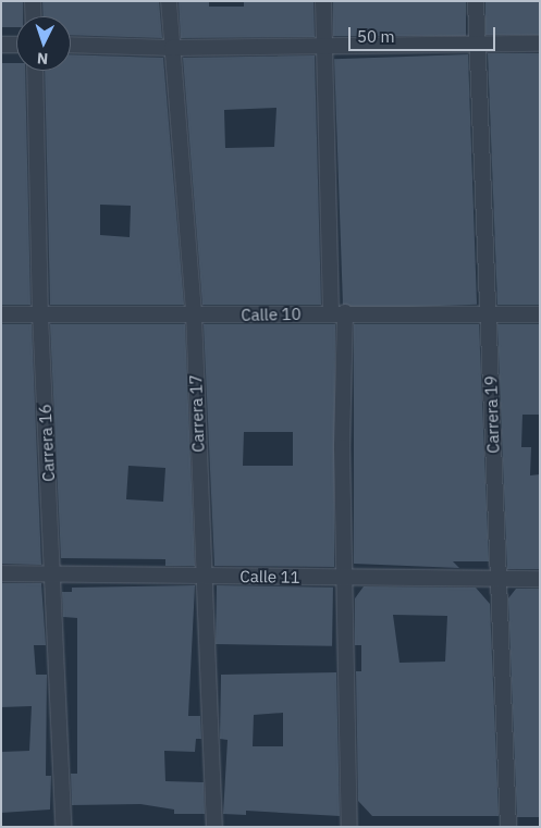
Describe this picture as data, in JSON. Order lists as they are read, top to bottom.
{
  "streets": {
    "street": [
      "Calle 10",
      "Carrera 17",
      "Carrera 19",
      "Carrera 16",
      "Calle 11"
    ]
  },
  "crossings": [
    ["Calle 10", "Carrera 17"],
    ["Calle 10", "Carrera 19"],
    ["Calle 10", "Carrera 16"],
    ["Carrera 17", "Calle 11"],
    ["Carrera 19", "Calle 11"],
    ["Carrera 16", "Calle 11"]
  ],
  "scale_bar": "50 m",
  "north": "bottom"
}
